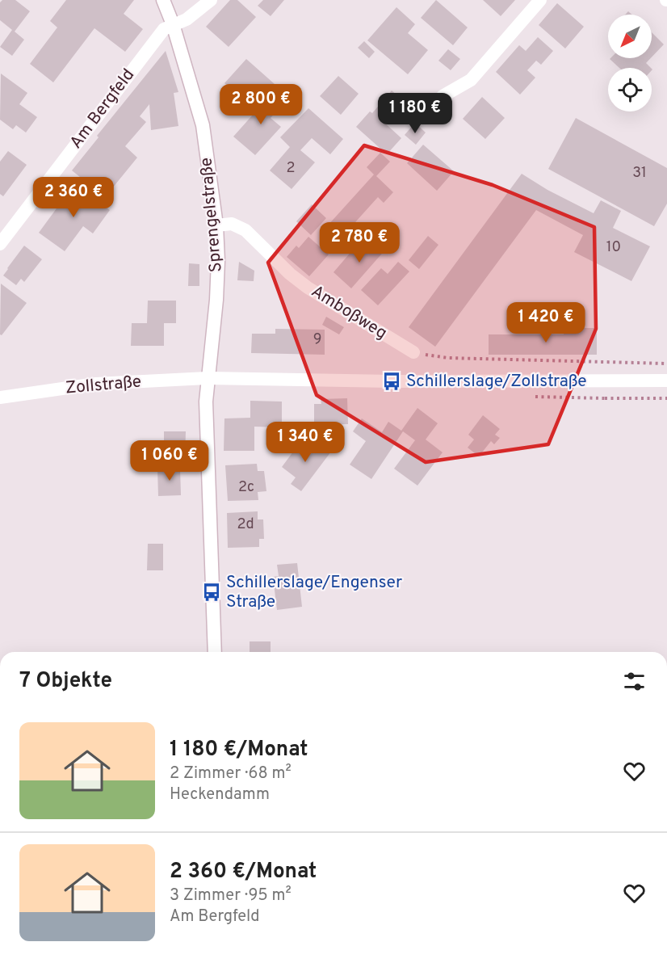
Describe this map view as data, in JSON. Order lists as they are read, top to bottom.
{
  "streets": {
    "street": [
      "Am Bergfeld",
      "Sprengelstraße",
      "Amboßweg",
      "Zollstraße"
    ]
  },
  "crossings": [
    ["Am Bergfeld", "Sprengelstraße"],
    ["Sprengelstraße", "Amboßweg"],
    ["Sprengelstraße", "Zollstraße"]
  ],
  "places": {
    "bus stop": ["Schillerslage/Zollstraße", "Schillerslage/Engenser Straße"]
  },
  "house_numbers": [
    "2",
    "31",
    "10",
    "9",
    "2c",
    "2d"
  ],
  "north": "bottom left",
  "page": {
    "price": [
      "2 800 €",
      "1 180 €",
      "2 360 €",
      "2 780 €",
      "1 420 €",
      "1 340 €",
      "1 060 €"
    ],
    "heading": "7 Objekte",
    "list": [
      {
        "name": "1 180 €/Monat",
        "note": "2 Zimmer · 68 m² · Heckendamm"
      },
      {
        "name": "2 360 €/Monat",
        "note": "3 Zimmer · 95 m² · Am Bergfeld"
      }
    ]
  }
}
